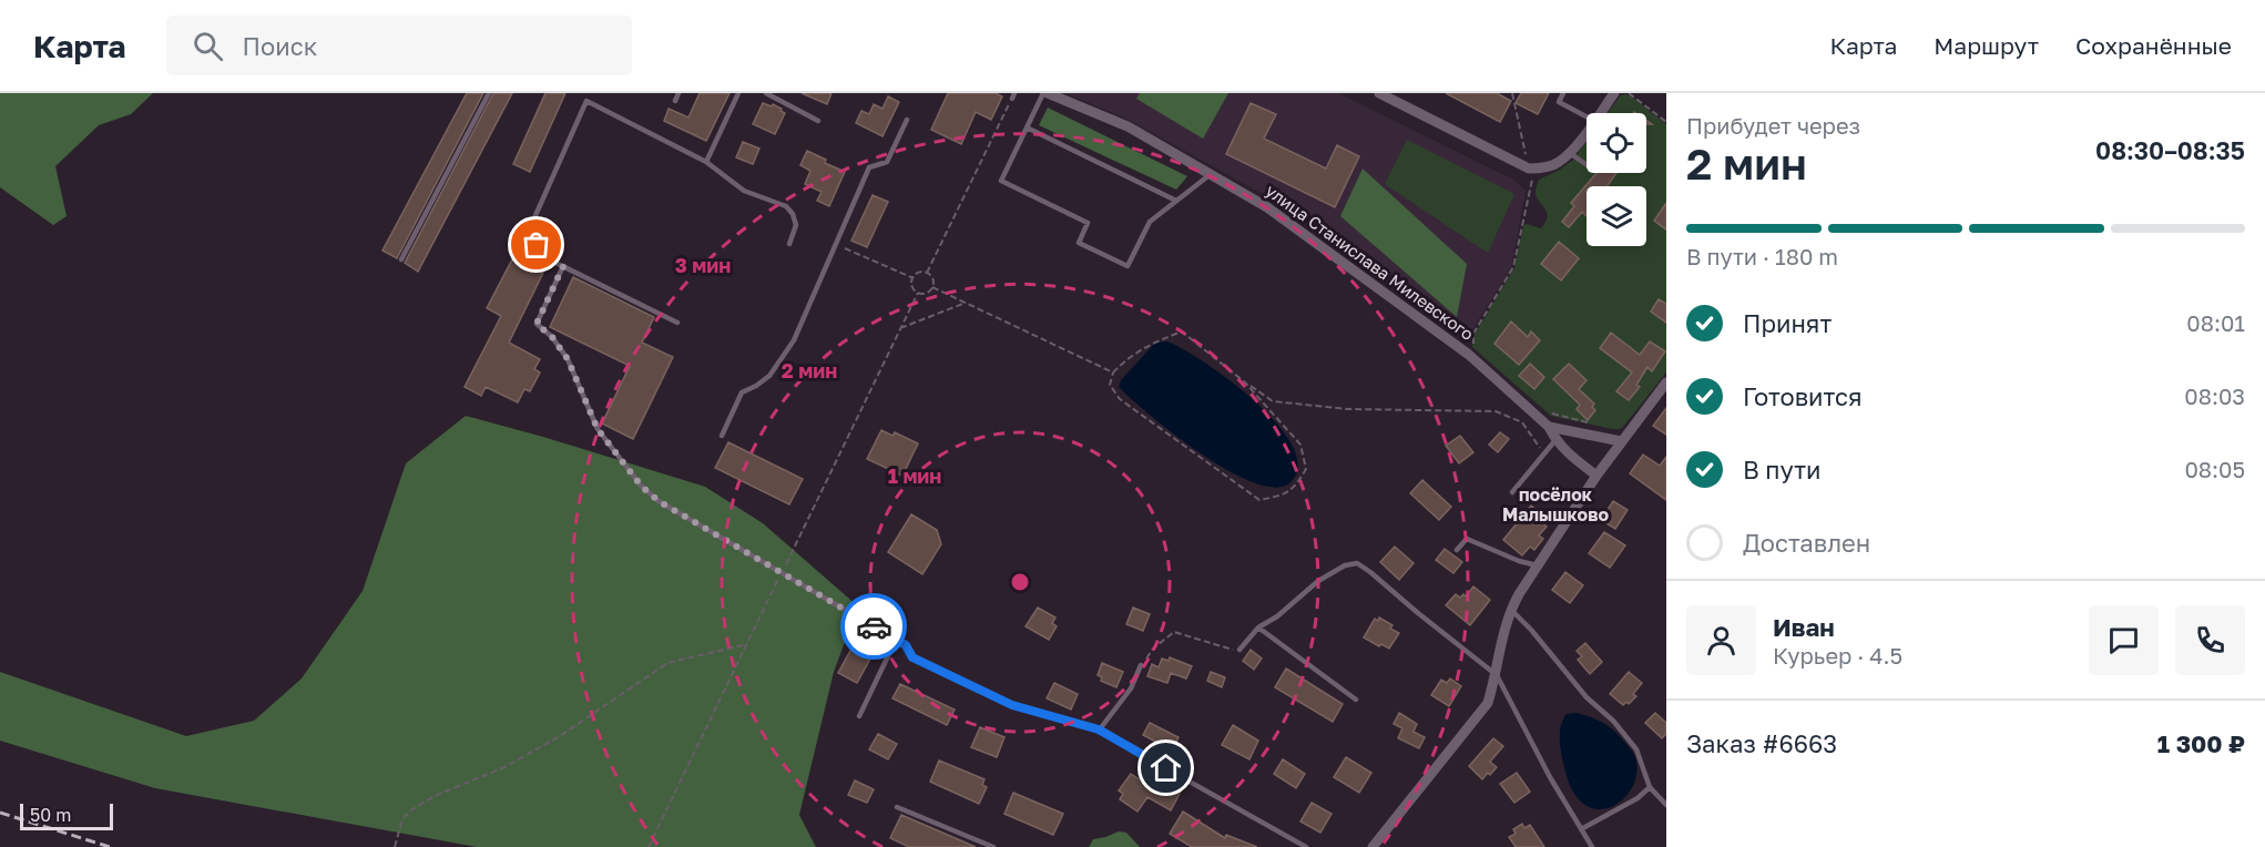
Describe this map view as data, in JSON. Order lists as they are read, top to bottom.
{
  "streets": {
    "street": ["улица Станислава Милевского"]
  },
  "districts": ["посёлок Малышково"],
  "scale_bar": "50 m",
  "page": {
    "header": "Карта",
    "search": "Поиск",
    "nav": ["Карта", "Маршрут", "Сохранённые"],
    "heading": ["2 мин", "Прибудет через", "08:30–08:35"],
    "panel": [
      "Иван",
      "Курьер · 4.5",
      "Заказ #6663",
      "1 300 ₽"
    ],
    "bar": "В пути · 180 m",
    "list": [
      ["Принят", "08:01"],
      ["Готовится", "08:03"],
      ["В пути", "08:05"],
      "Доставлен"
    ],
    "scale": "50 m"
  },
  "rings": ["3 мин", "2 мин", "1 мин"]
}
